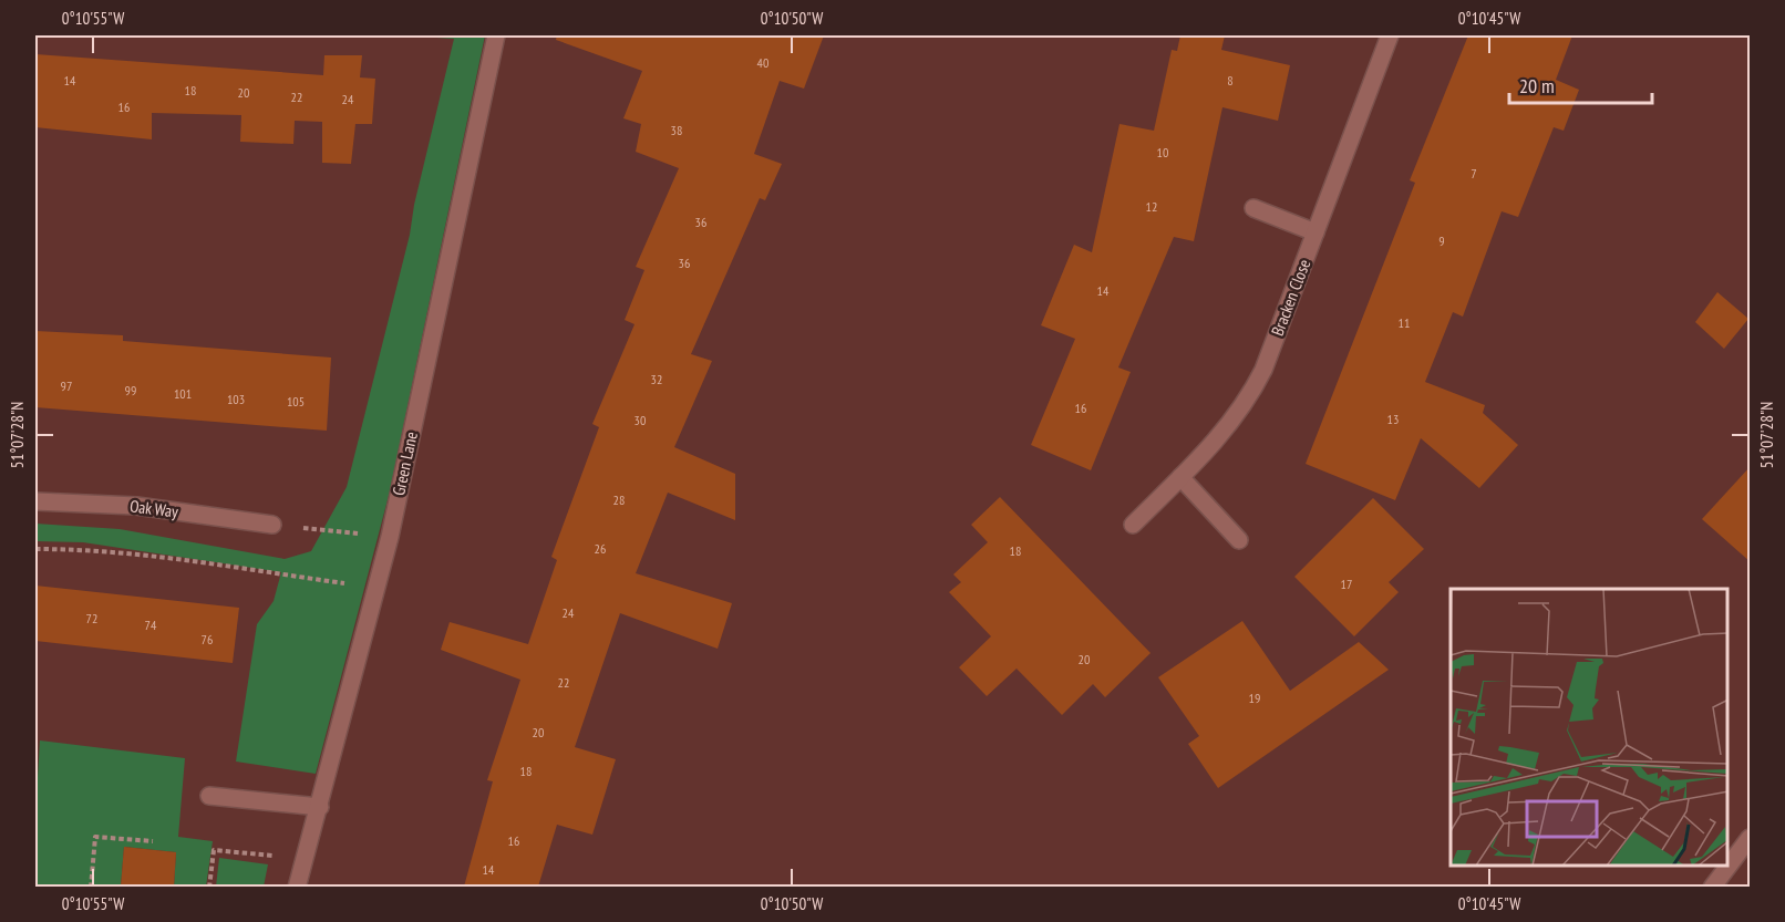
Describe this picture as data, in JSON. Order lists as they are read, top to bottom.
{
  "streets": {
    "street": ["Bracken Close", "Green Lane", "Oak Way"]
  },
  "house_numbers": [
    "40",
    "14",
    "8",
    "18",
    "20",
    "22",
    "24",
    "16",
    "38",
    "10",
    "7",
    "12",
    "36",
    "9",
    "36",
    "14",
    "11",
    "32",
    "97",
    "99",
    "101",
    "103",
    "105",
    "16",
    "13",
    "30",
    "28",
    "26",
    "18",
    "17",
    "24",
    "72",
    "74",
    "76",
    "20",
    "22",
    "19",
    "20",
    "18",
    "16",
    "14"
  ],
  "scale_bar": "20 m",
  "coordinates": [
    "0°10'55\"W",
    "0°10'50\"W",
    "0°10'45\"W",
    "51°07'28\"N"
  ]
}
